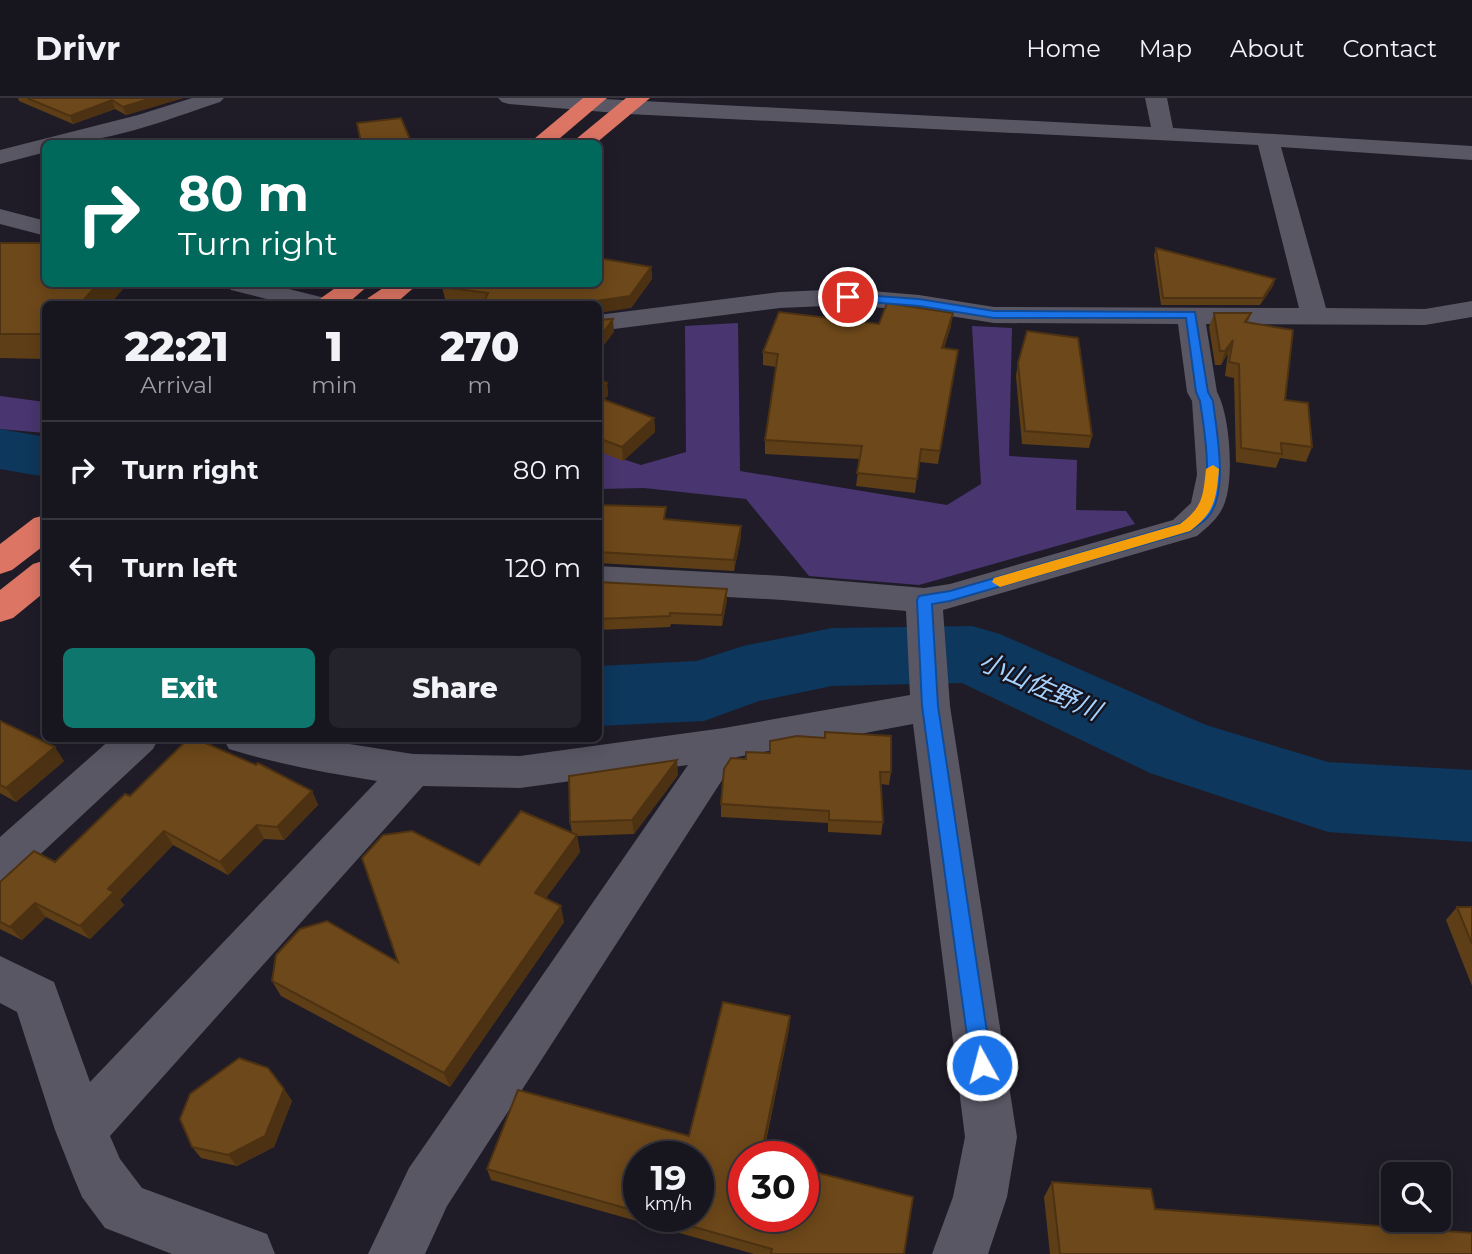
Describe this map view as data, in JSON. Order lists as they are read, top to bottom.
{
  "water": ["小山佐野川"],
  "page": {
    "header": "Drivr",
    "nav": [
      "Home",
      "Map",
      "About",
      "Contact"
    ],
    "turn": ["80 m", "Turn right"],
    "eta": [
      "22:21",
      "Arrival",
      "1",
      "min",
      "270",
      "m"
    ],
    "list": [
      {
        "name": "Turn right",
        "value": "80 m"
      },
      {
        "name": "Turn left",
        "value": "120 m"
      }
    ],
    "buttons": ["Exit", "Share"],
    "speed": "19 km/h",
    "limit": "30"
  }
}
